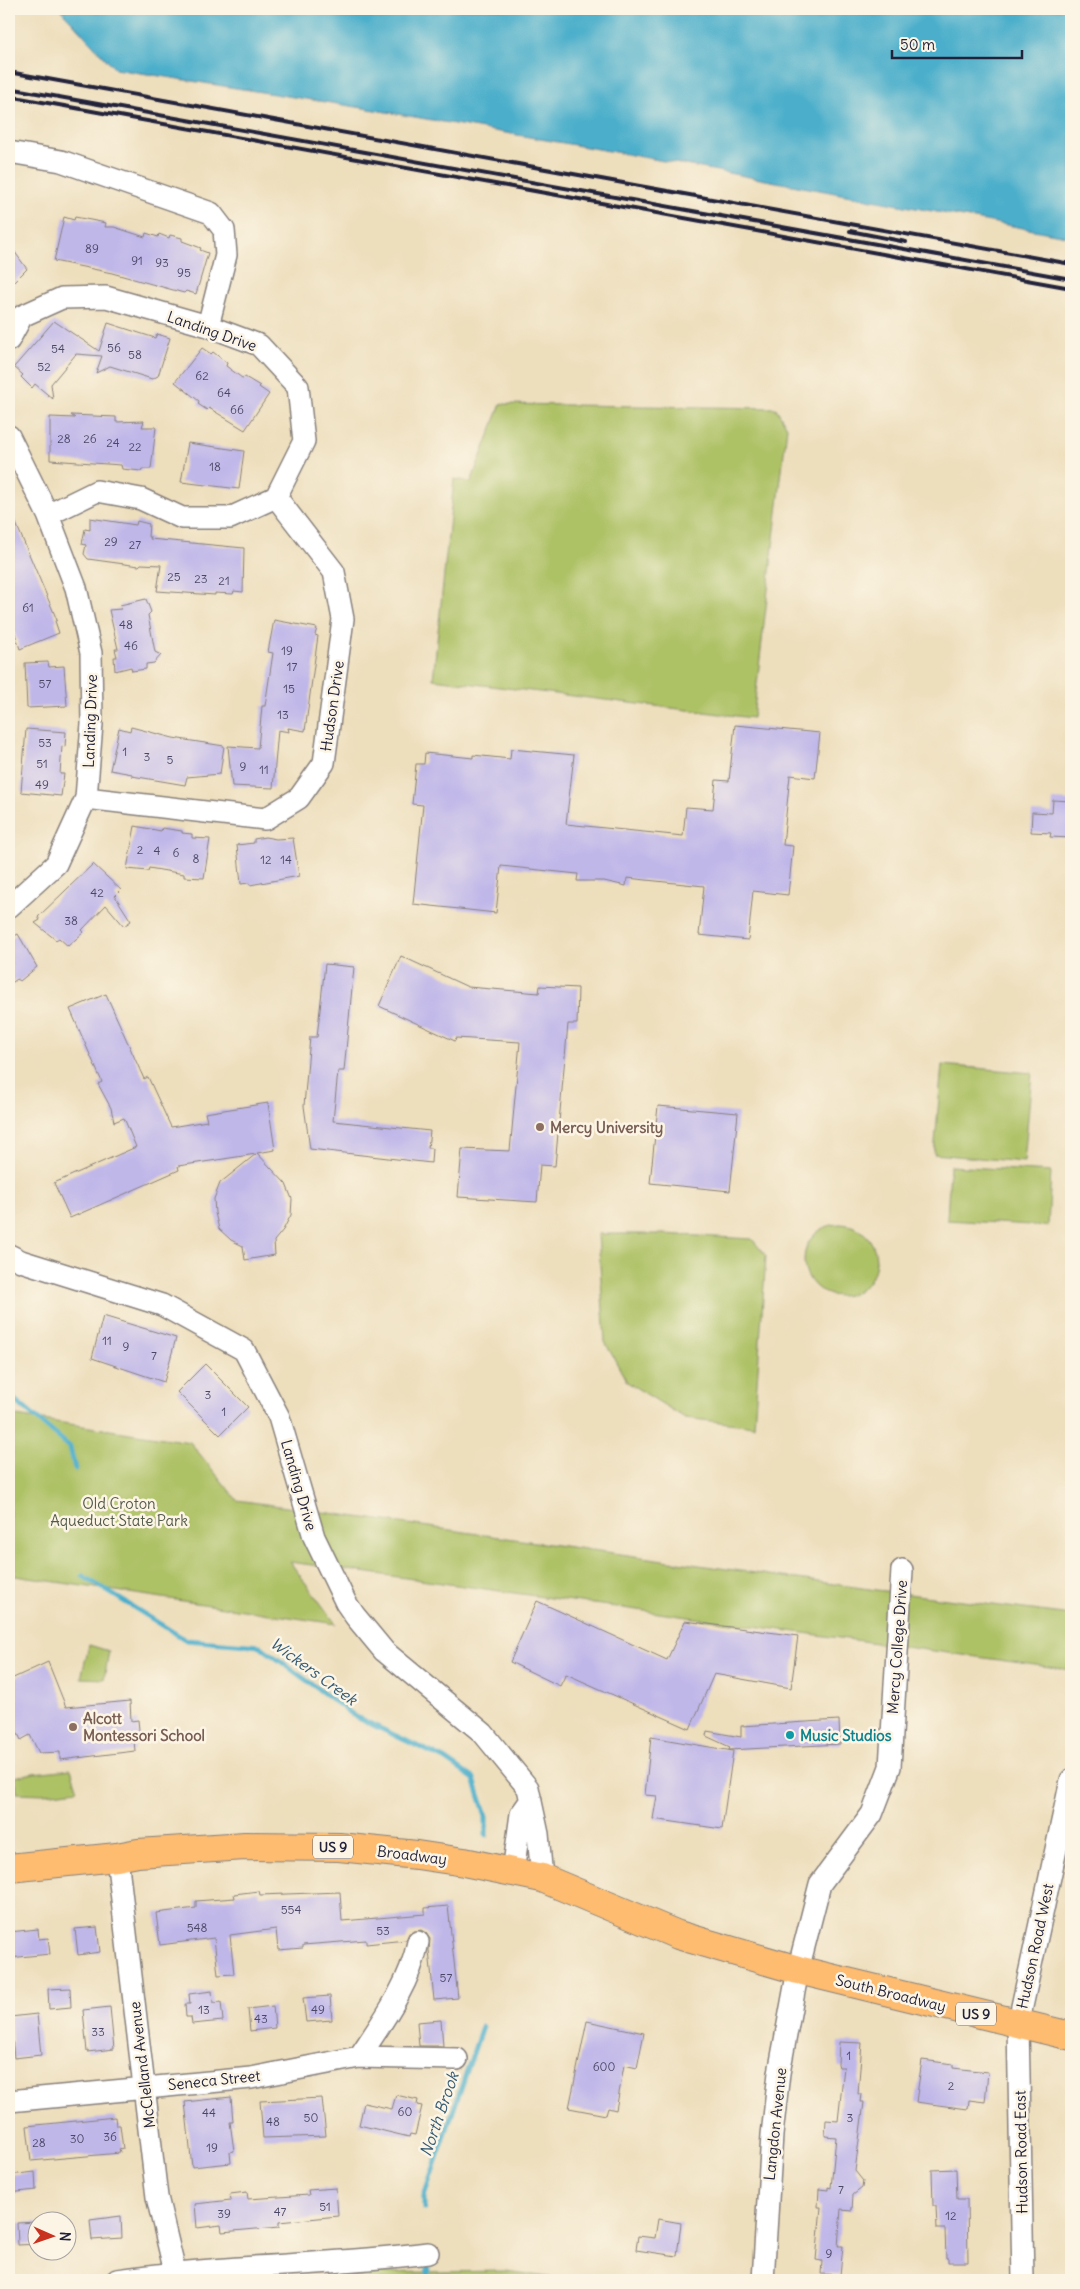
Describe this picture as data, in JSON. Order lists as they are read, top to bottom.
{
  "streets": {
    "main road": ["US 9", "Broadway", "South Broadway"],
    "street": [
      "Landing Drive",
      "Hudson Drive",
      "Mercy College Drive",
      "Hudson Road West",
      "McClelland Avenue",
      "Seneca Street",
      "Langdon Avenue",
      "Hudson Road East"
    ]
  },
  "crossings": [
    ["Landing Drive", "Hudson Drive"],
    ["Landing Drive", "Broadway"],
    ["Mercy College Drive", "Broadway"],
    ["Mercy College Drive", "South Broadway"],
    ["Mercy College Drive", "Langdon Avenue"],
    ["Broadway", "South Broadway"],
    ["Broadway", "McClelland Avenue"],
    ["Broadway", "Langdon Avenue"],
    ["Hudson Road West", "South Broadway"],
    ["Hudson Road West", "Hudson Road East"],
    ["South Broadway", "Langdon Avenue"],
    ["South Broadway", "Hudson Road East"],
    ["McClelland Avenue", "Seneca Street"]
  ],
  "water": ["Wickers Creek", "North Brook"],
  "parks": ["Old Croton Aqueduct State Park"],
  "places": ["Mercy University", "Alcott Montessori School", "Music Studios"],
  "house_numbers": [
    "89",
    "91",
    "93",
    "95",
    "56",
    "54",
    "58",
    "52",
    "62",
    "64",
    "66",
    "28",
    "26",
    "24",
    "22",
    "18",
    "29",
    "27",
    "25",
    "23",
    "21",
    "61",
    "48",
    "46",
    "19",
    "17",
    "57",
    "15",
    "13",
    "53",
    "1",
    "3",
    "5",
    "51",
    "9",
    "11",
    "49",
    "2",
    "4",
    "6",
    "8",
    "12",
    "14",
    "42",
    "38",
    "11",
    "9",
    "7",
    "3",
    "1",
    "554",
    "548",
    "53",
    "57",
    "13",
    "49",
    "43",
    "33",
    "1",
    "600",
    "2",
    "60",
    "44",
    "50",
    "3",
    "48",
    "36",
    "30",
    "28",
    "19",
    "7",
    "51",
    "47",
    "39",
    "12",
    "9"
  ],
  "scale_bar": "50 m",
  "north": "right"
}
